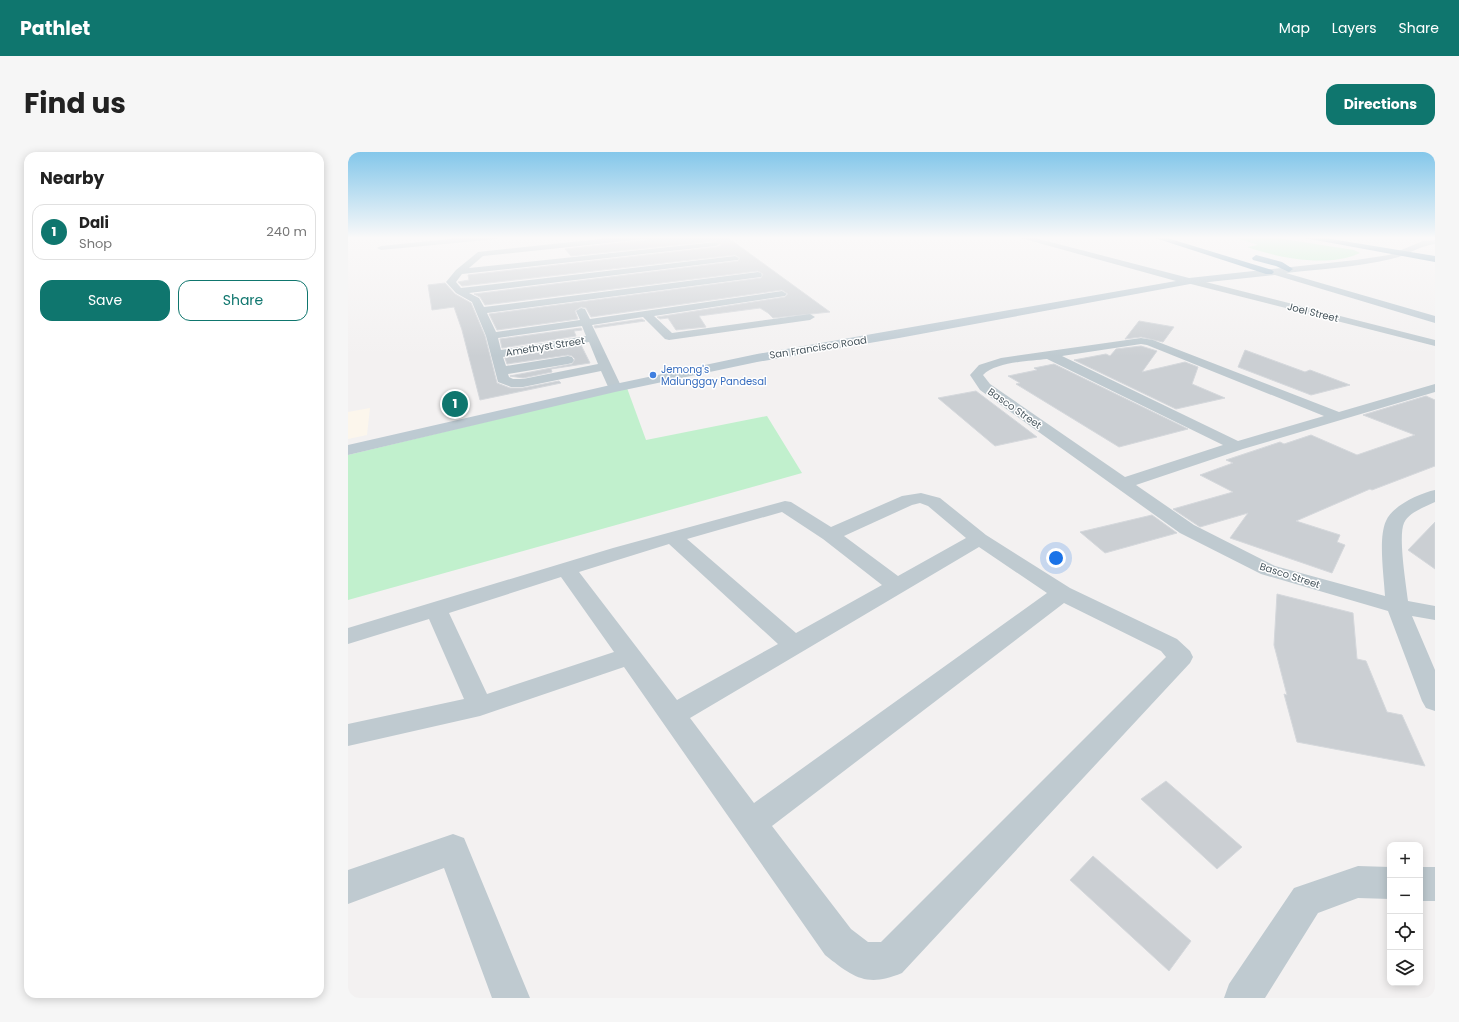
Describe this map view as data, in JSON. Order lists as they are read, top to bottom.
{
  "streets": {
    "main road": ["San Francisco Road"],
    "street": ["Joel Street", "Amethyst Street", "Basco Street"]
  },
  "crossings": [
    ["Joel Street", "San Francisco Road"]
  ],
  "places": ["Jemong's Malunggay Pandesal"],
  "page": {
    "header": "Pathlet",
    "nav": ["Map", "Layers", "Share"],
    "title": "Find us",
    "buttons": [
      "Directions",
      ["Save", "Share"]
    ],
    "heading": "Nearby",
    "list": [
      {
        "mark": "1",
        "name": "Dali",
        "note": "Shop",
        "value": "240 m"
      }
    ],
    "pins": "1",
    "map_buttons": ["+", "−"]
  }
}
